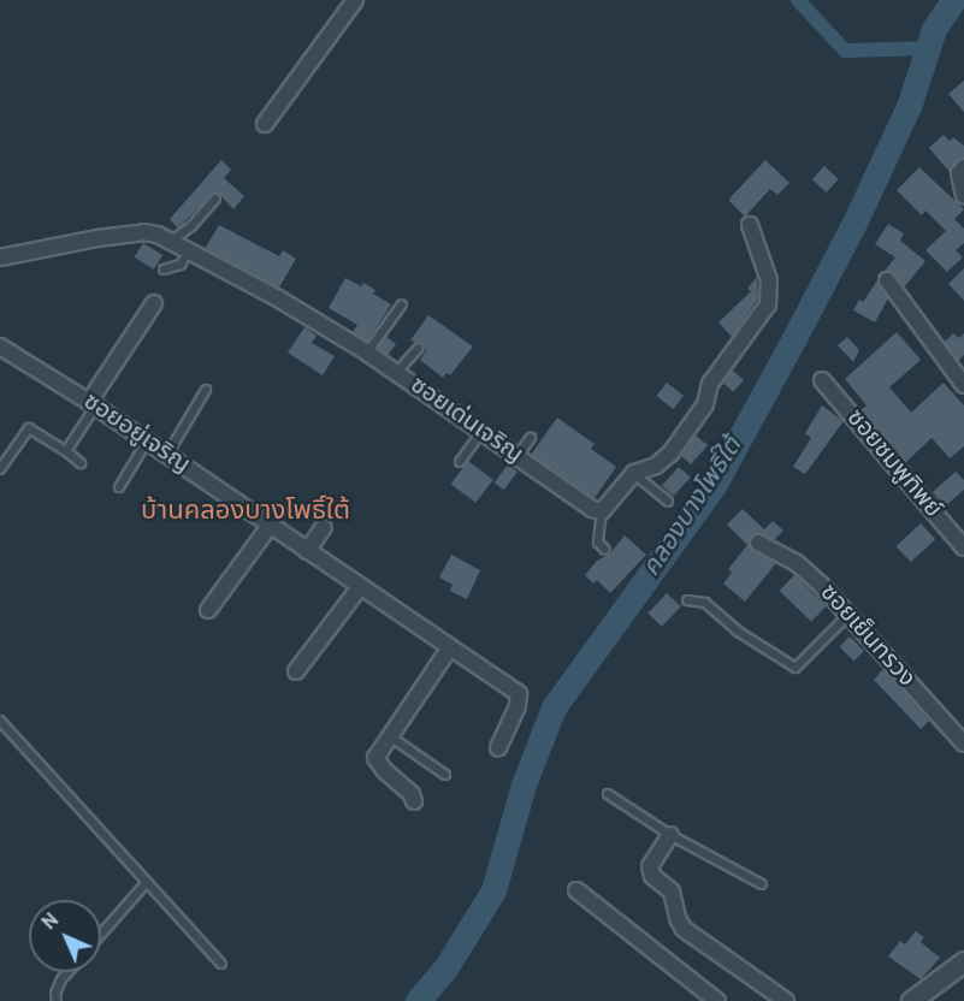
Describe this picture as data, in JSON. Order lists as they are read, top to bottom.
{
  "streets": {
    "street": [
      "ซอยเด่นเจริญ",
      "ซอยอยู่เจริญ",
      "ซอยชมพูทิพย์",
      "ซอยเย็นทรวง"
    ]
  },
  "districts": ["บ้านคลองบางโพธิ์ใต้"],
  "water": ["คลองบางโพธิ์ใต้"],
  "north": "top left"
}
